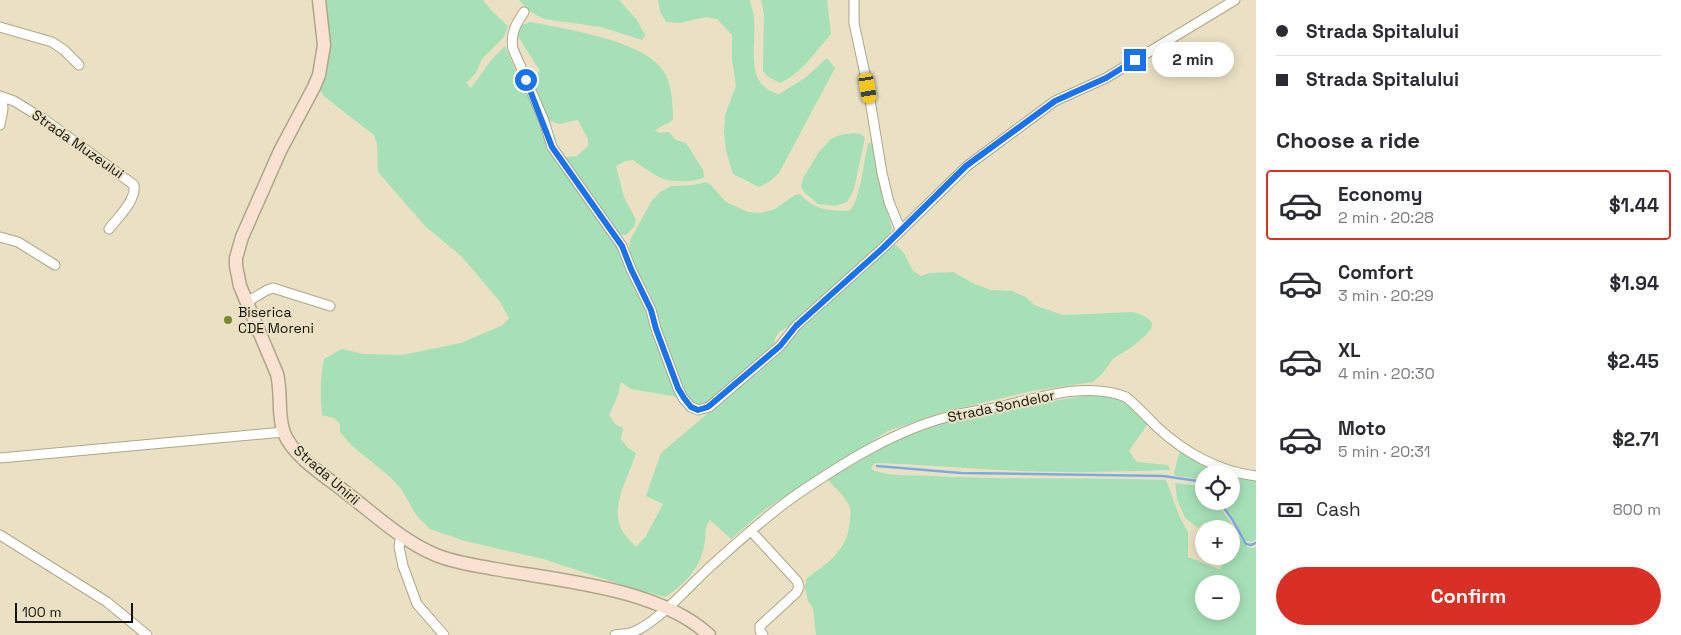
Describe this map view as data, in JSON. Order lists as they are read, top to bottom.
{
  "streets": {
    "main road": ["Strada Unirii"],
    "street": ["Strada Muzeului", "Strada Sondelor"]
  },
  "crossings": [
    ["Strada Sondelor", "Strada Unirii"]
  ],
  "places": ["Biserica CDE Moreni"],
  "scale_bar": "100 m",
  "page": {
    "banner": ["Strada Spitalului", "Strada Spitalului"],
    "bubble": "2 min",
    "heading": "Choose a ride",
    "list": [
      {
        "name": "Economy",
        "note": "2 min · 20:28",
        "value": "$1.44"
      },
      {
        "name": "Comfort",
        "note": "3 min · 20:29",
        "value": "$1.94"
      },
      {
        "name": "XL",
        "note": "4 min · 20:30",
        "value": "$2.45"
      },
      {
        "name": "Moto",
        "note": "5 min · 20:31",
        "value": "$2.71"
      }
    ],
    "map_buttons": ["+", "−"],
    "pay": ["Cash", "800 m"],
    "buttons": "Confirm",
    "scale": "100 m"
  }
}
